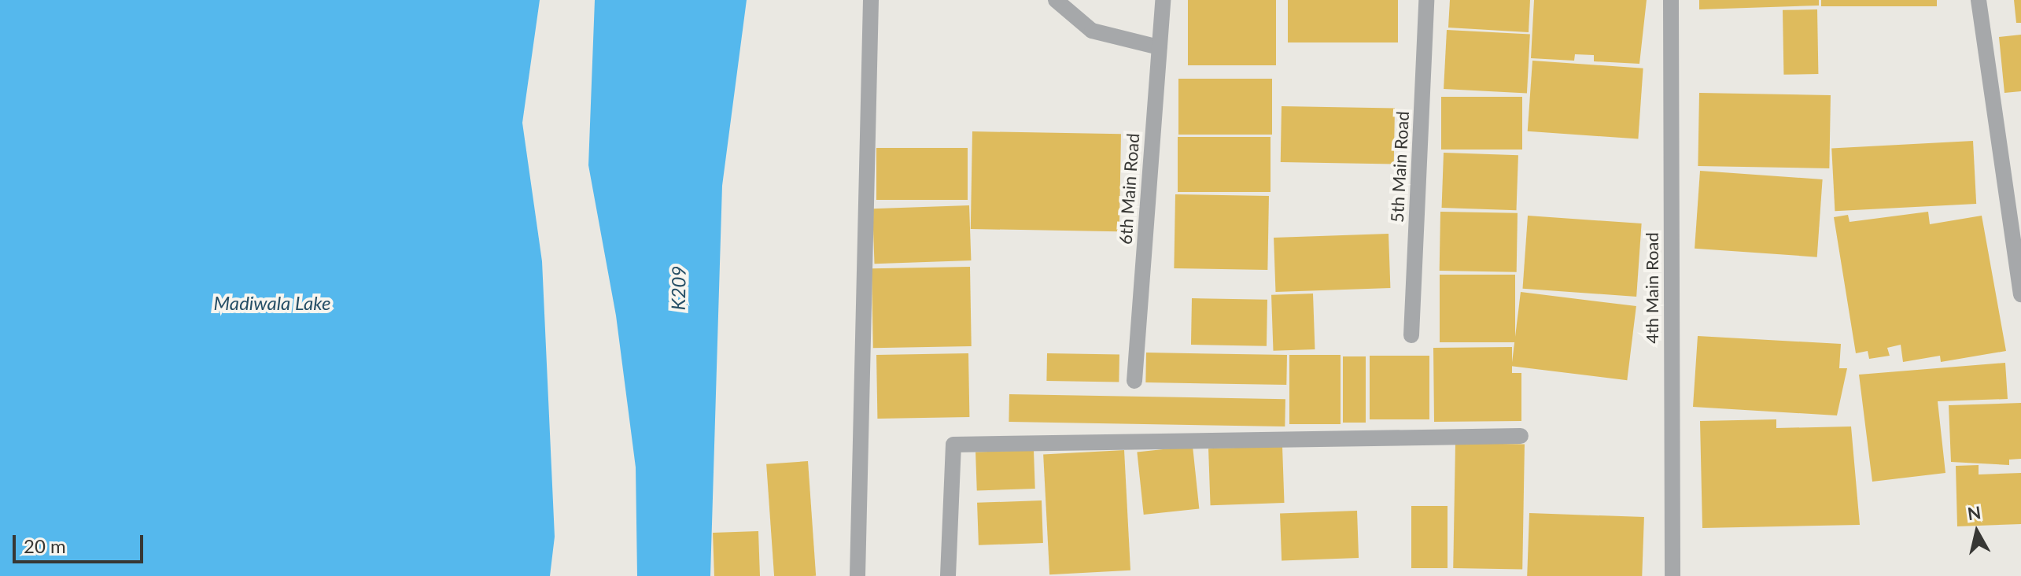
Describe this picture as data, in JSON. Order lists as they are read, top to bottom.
{
  "streets": {
    "street": ["5th Main Road", "6th Main Road", "4th Main Road"]
  },
  "water": ["K209", "Madiwala Lake"],
  "scale_bar": "20 m",
  "north": "top"
}
